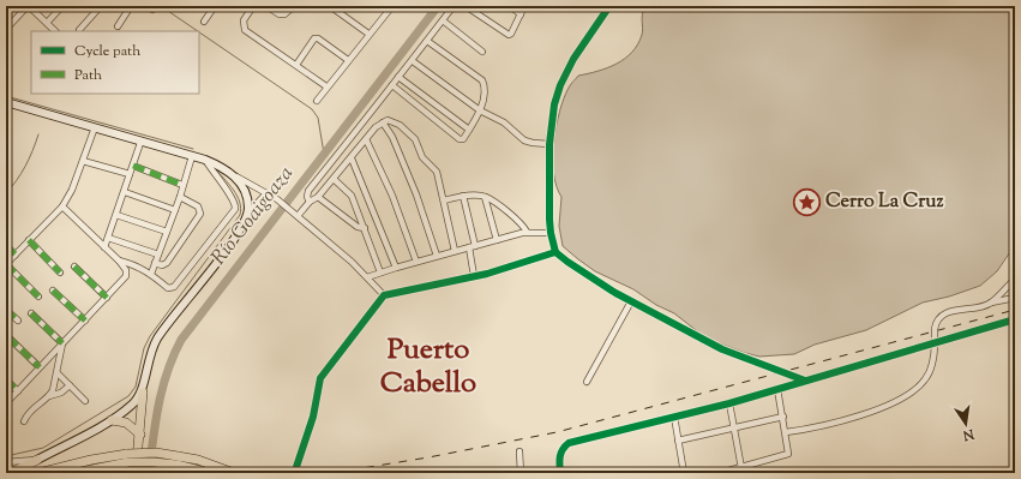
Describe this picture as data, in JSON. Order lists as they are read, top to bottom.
{
  "districts": ["Puerto Cabello"],
  "water": ["Río Goaigoaza"],
  "places": {
    "place": ["Cerro La Cruz"]
  },
  "legend": ["Cycle path", "Path"],
  "north": "bottom"
}
